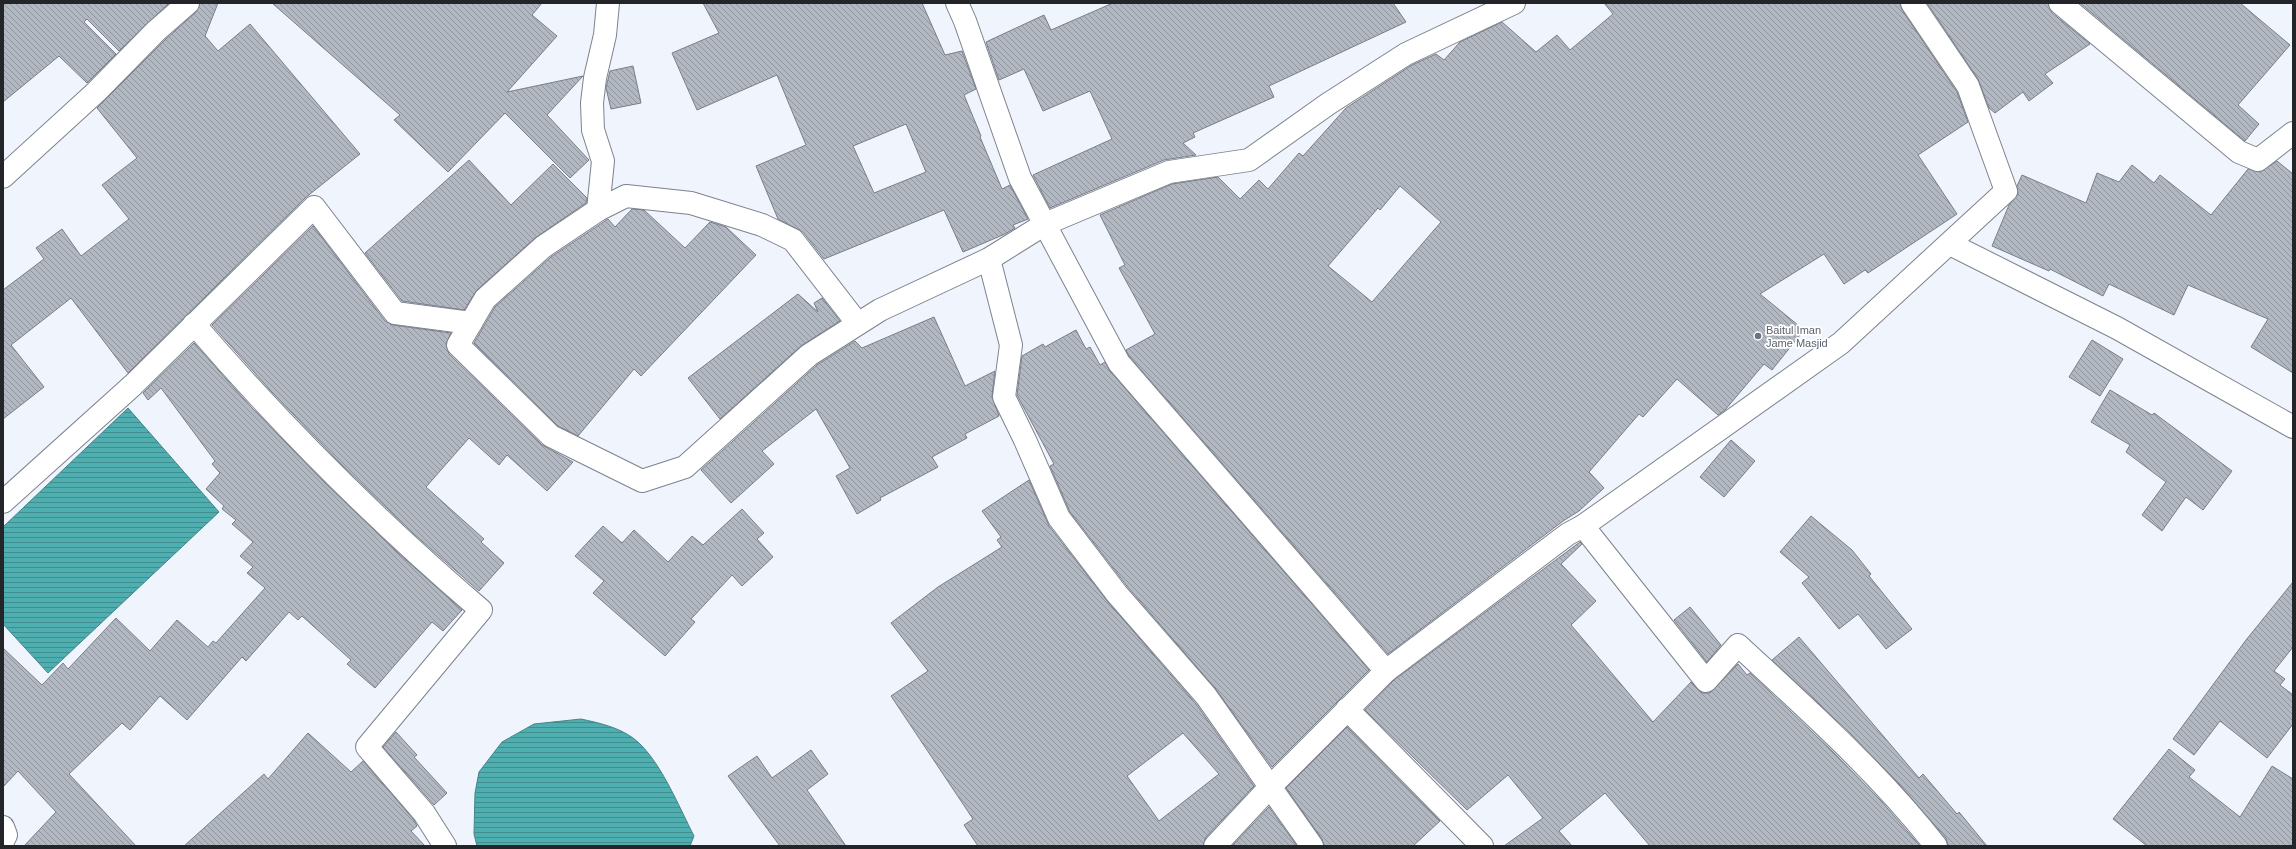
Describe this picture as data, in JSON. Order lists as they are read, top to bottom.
{
  "places": ["Baitul Iman Jame Masjid"]
}
